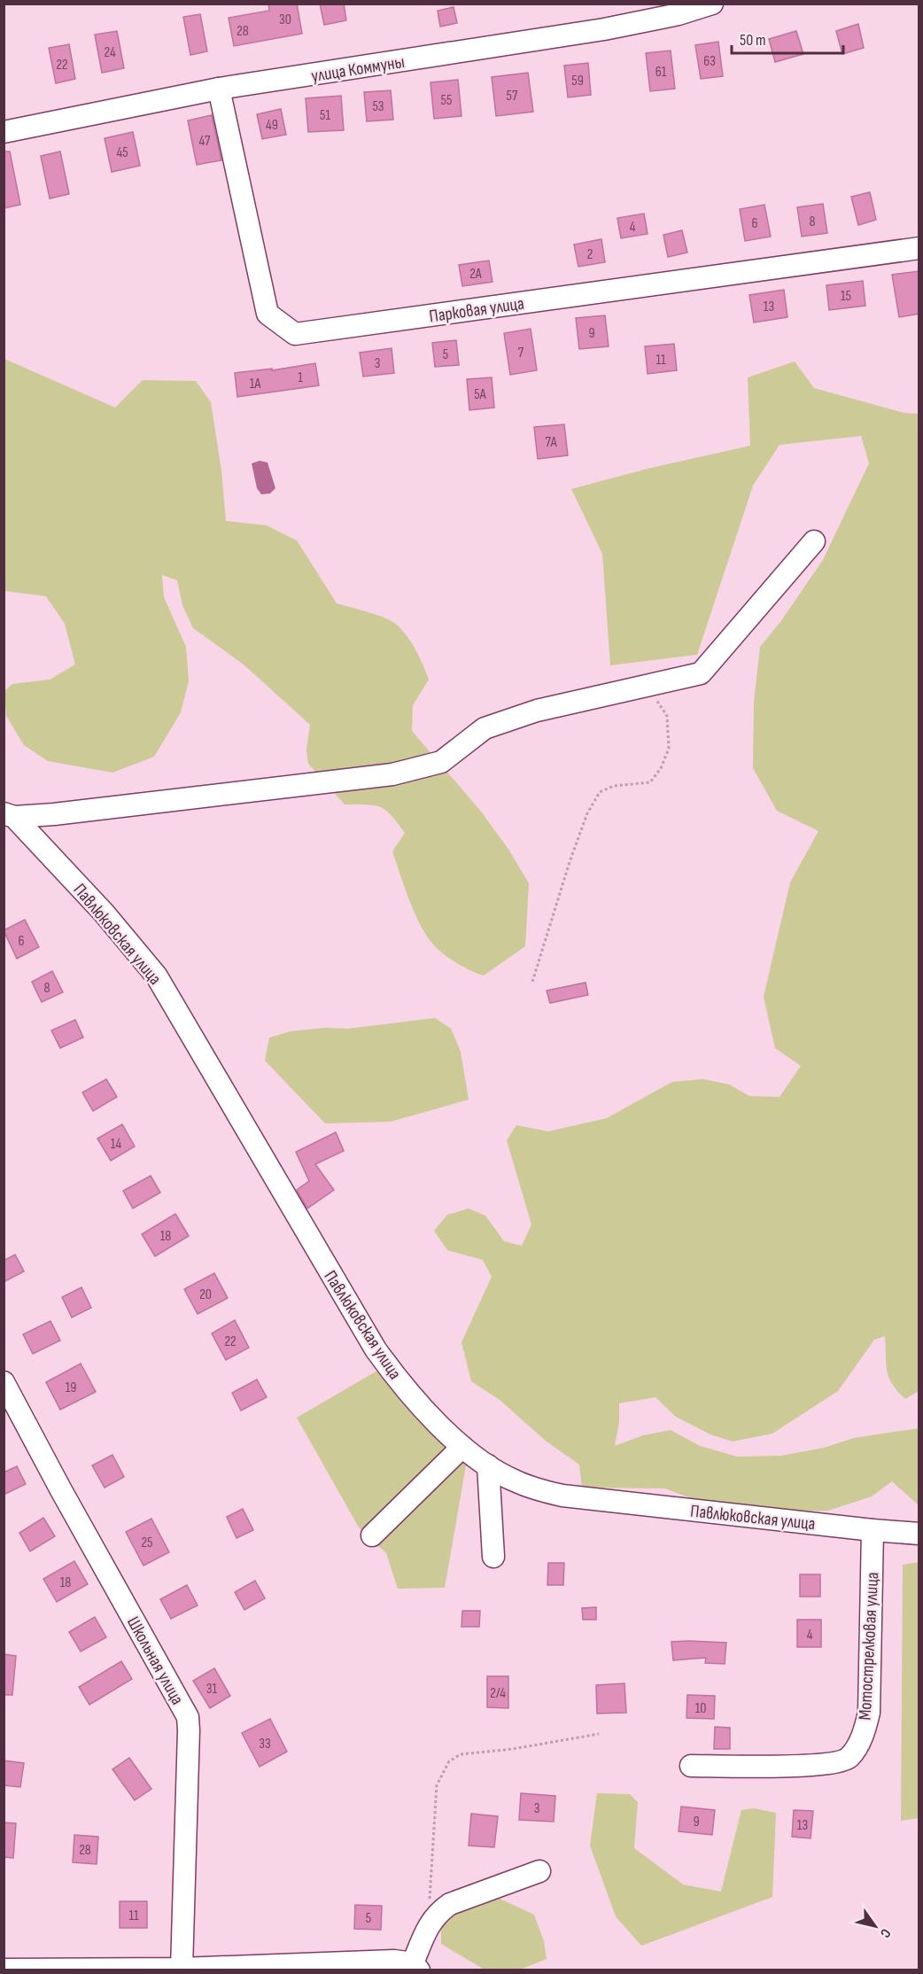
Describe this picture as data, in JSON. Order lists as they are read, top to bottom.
{
  "streets": {
    "street": [
      "улица Коммуны",
      "Парковая улица",
      "Павлюковская улица",
      "Мотострелковая улица",
      "Школьная улица"
    ]
  },
  "crossings": [
    ["улица Коммуны", "Парковая улица"],
    ["Павлюковская улица", "Мотострелковая улица"]
  ],
  "house_numbers": [
    "30",
    "28",
    "24",
    "63",
    "22",
    "61",
    "59",
    "57",
    "55",
    "53",
    "51",
    "49",
    "47",
    "45",
    "8",
    "6",
    "4",
    "2",
    "2А",
    "15",
    "13",
    "9",
    "7",
    "5",
    "11",
    "3",
    "1",
    "1А",
    "5А",
    "7А",
    "6",
    "8",
    "14",
    "18",
    "20",
    "22",
    "19",
    "25",
    "18",
    "4",
    "31",
    "2/4",
    "10",
    "33",
    "3",
    "9",
    "13",
    "28",
    "11",
    "5"
  ],
  "scale_bar": "50 m",
  "north": "bottom right"
}
